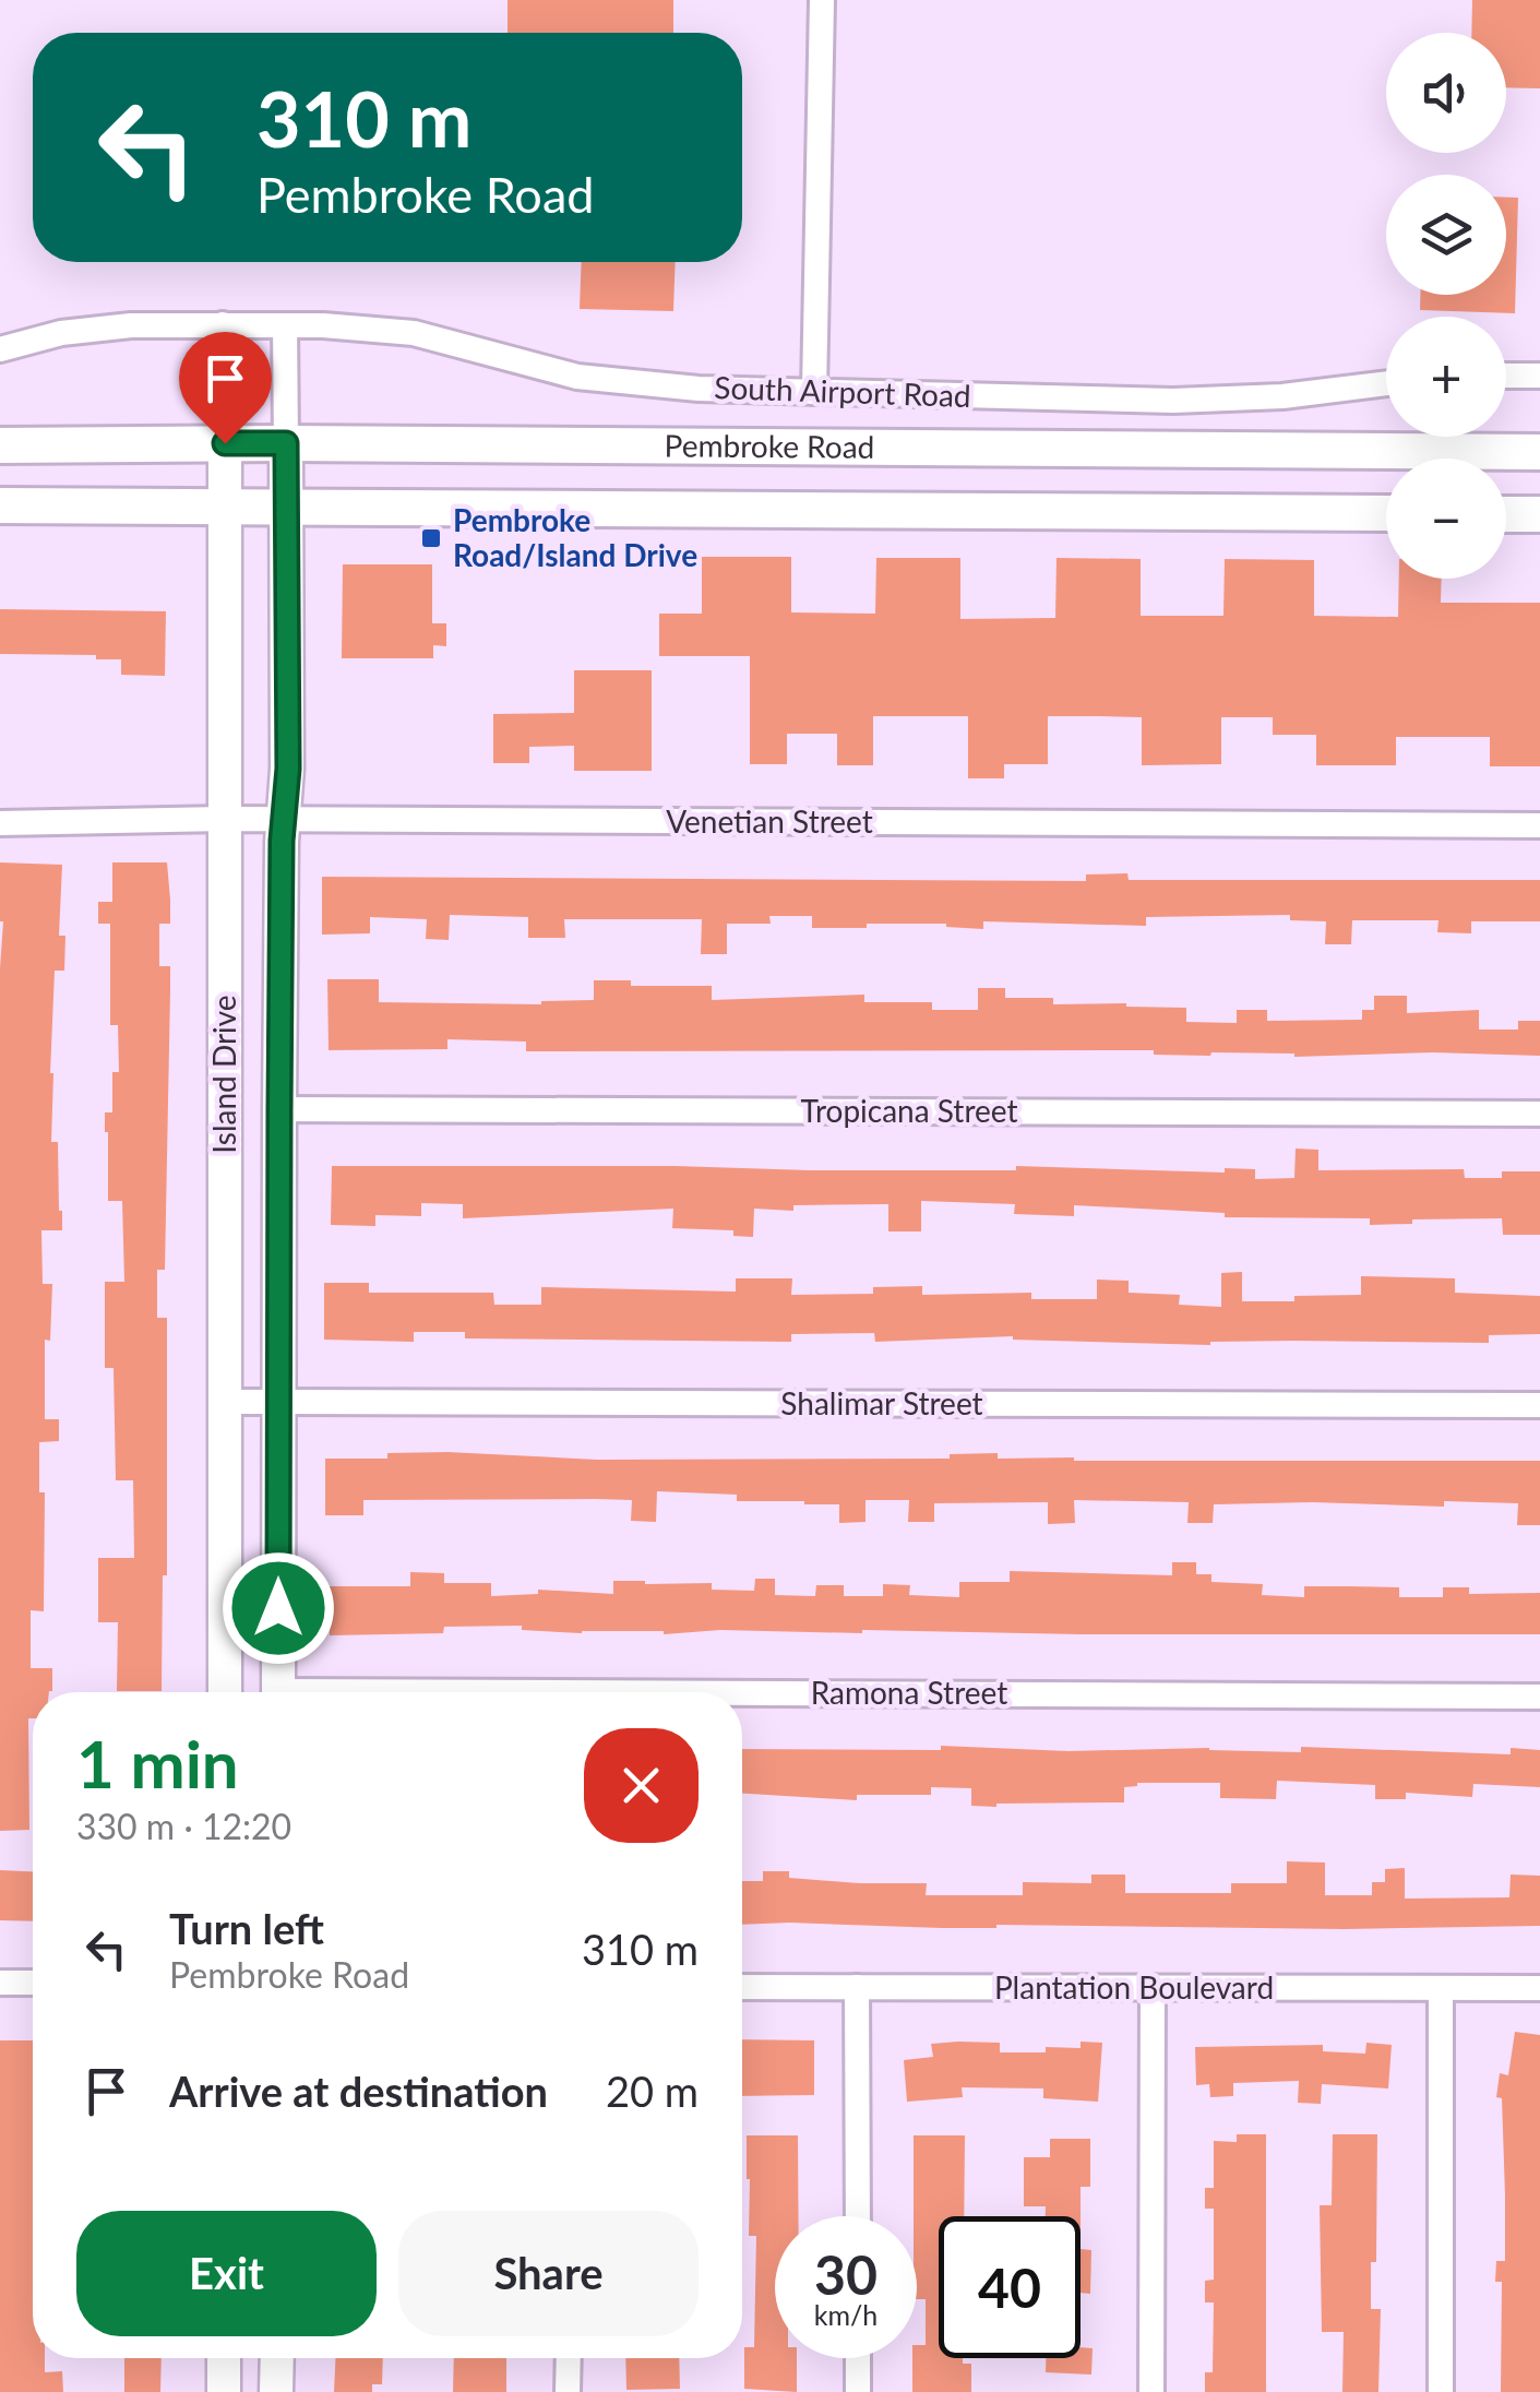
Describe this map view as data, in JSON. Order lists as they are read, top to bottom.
{
  "streets": {
    "main road": ["Pembroke Road"],
    "street": [
      "South Airport Road",
      "Venetian Street",
      "Island Drive",
      "Tropicana Street",
      "Shalimar Street",
      "Ramona Street",
      "Plantation Boulevard"
    ]
  },
  "crossings": [
    ["Pembroke Road", "Island Drive"],
    ["Venetian Street", "Island Drive"],
    ["Island Drive", "Tropicana Street"],
    ["Island Drive", "Shalimar Street"]
  ],
  "places": {
    "transit": ["Pembroke Road/Island Drive"]
  },
  "page": {
    "map_buttons": ["+", "−"],
    "turn": ["310 m", "Pembroke Road"],
    "heading": ["1 min", "330 m · 12:20"],
    "list": [
      {
        "name": "Turn left",
        "note": "Pembroke Road",
        "value": "310 m"
      },
      {
        "name": "Arrive at destination",
        "value": "20 m"
      }
    ],
    "buttons": ["Exit", "Share"],
    "speed": "30 km/h",
    "limit": "40"
  }
}
